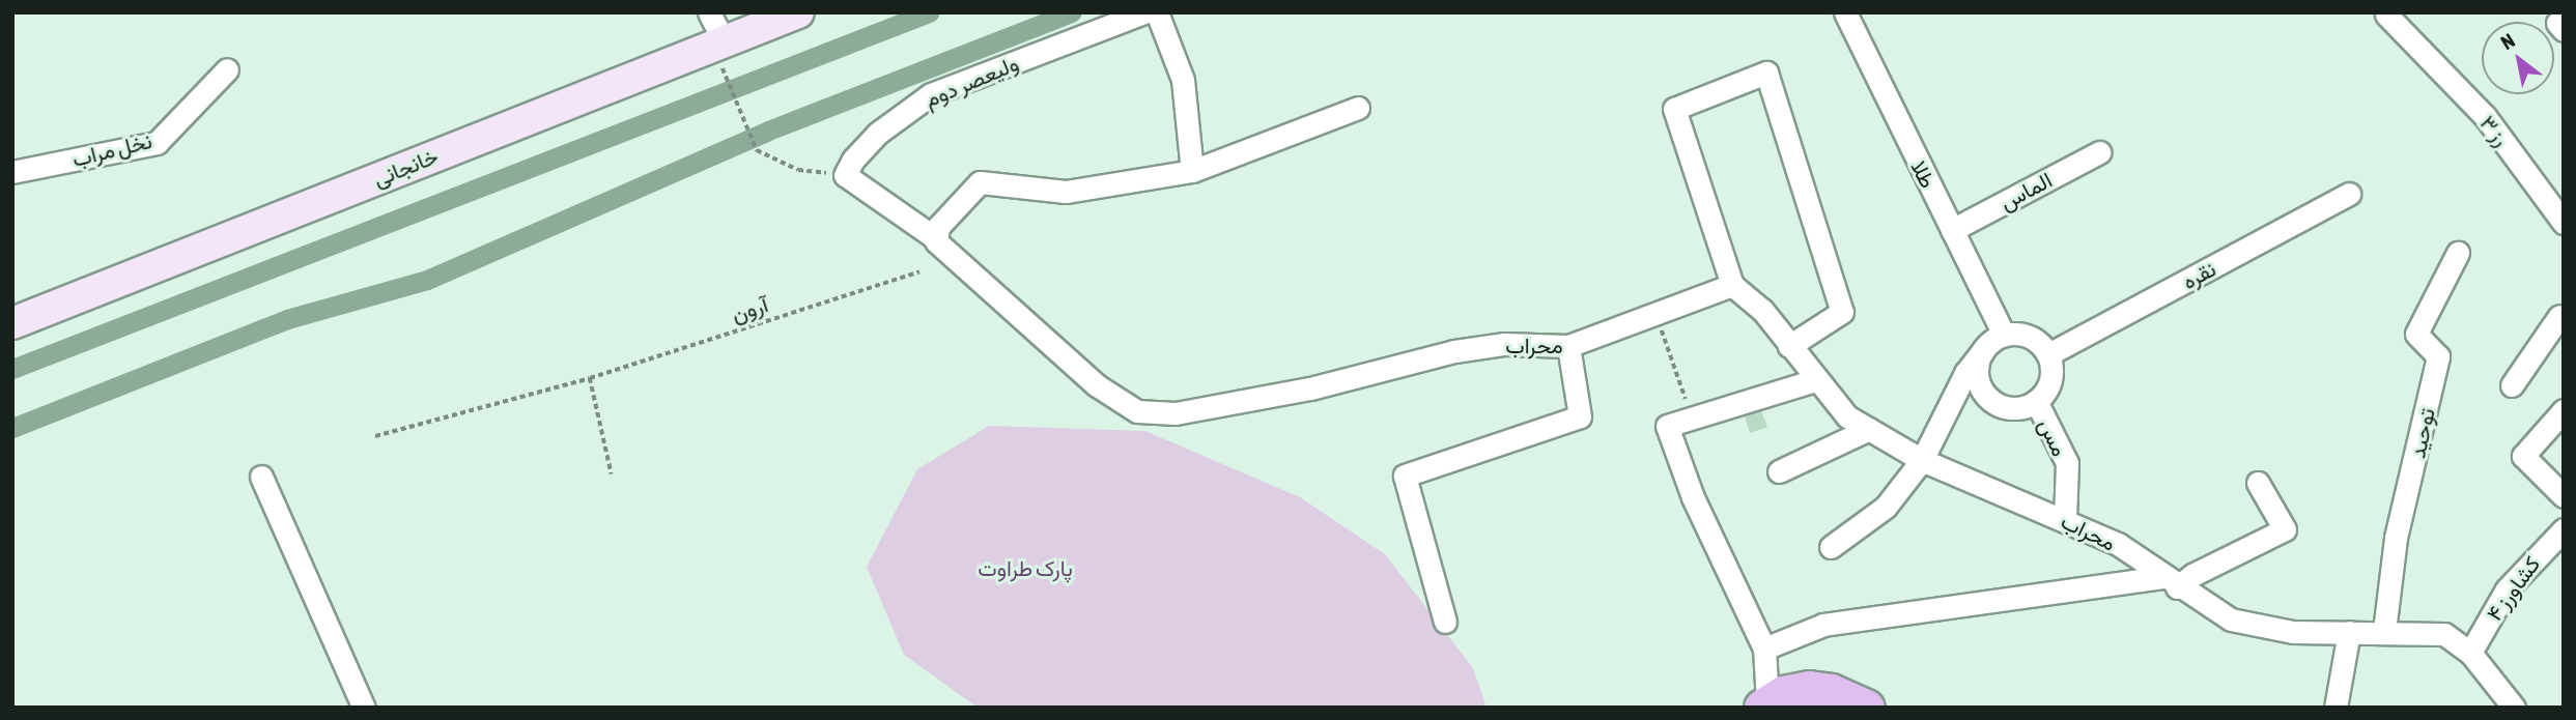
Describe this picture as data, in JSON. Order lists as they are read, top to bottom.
{
  "streets": {
    "main road": ["خانجانی"],
    "street": [
      "ولیعصر دوم",
      "رز ۳",
      "نخل مراب",
      "طلا",
      "الماس",
      "نقره",
      "محراب",
      "توحید",
      "مس",
      "کشاورز ۴"
    ],
    "path": ["آرون"]
  },
  "crossings": [
    ["طلا", "الماس"],
    ["طلا", "نقره"],
    ["طلا", "مس"],
    ["نقره", "مس"],
    ["محراب", "توحید"],
    ["محراب", "مس"],
    ["محراب", "کشاورز ۴"]
  ],
  "parks": ["پارک طراوت"],
  "north": "top left"
}
